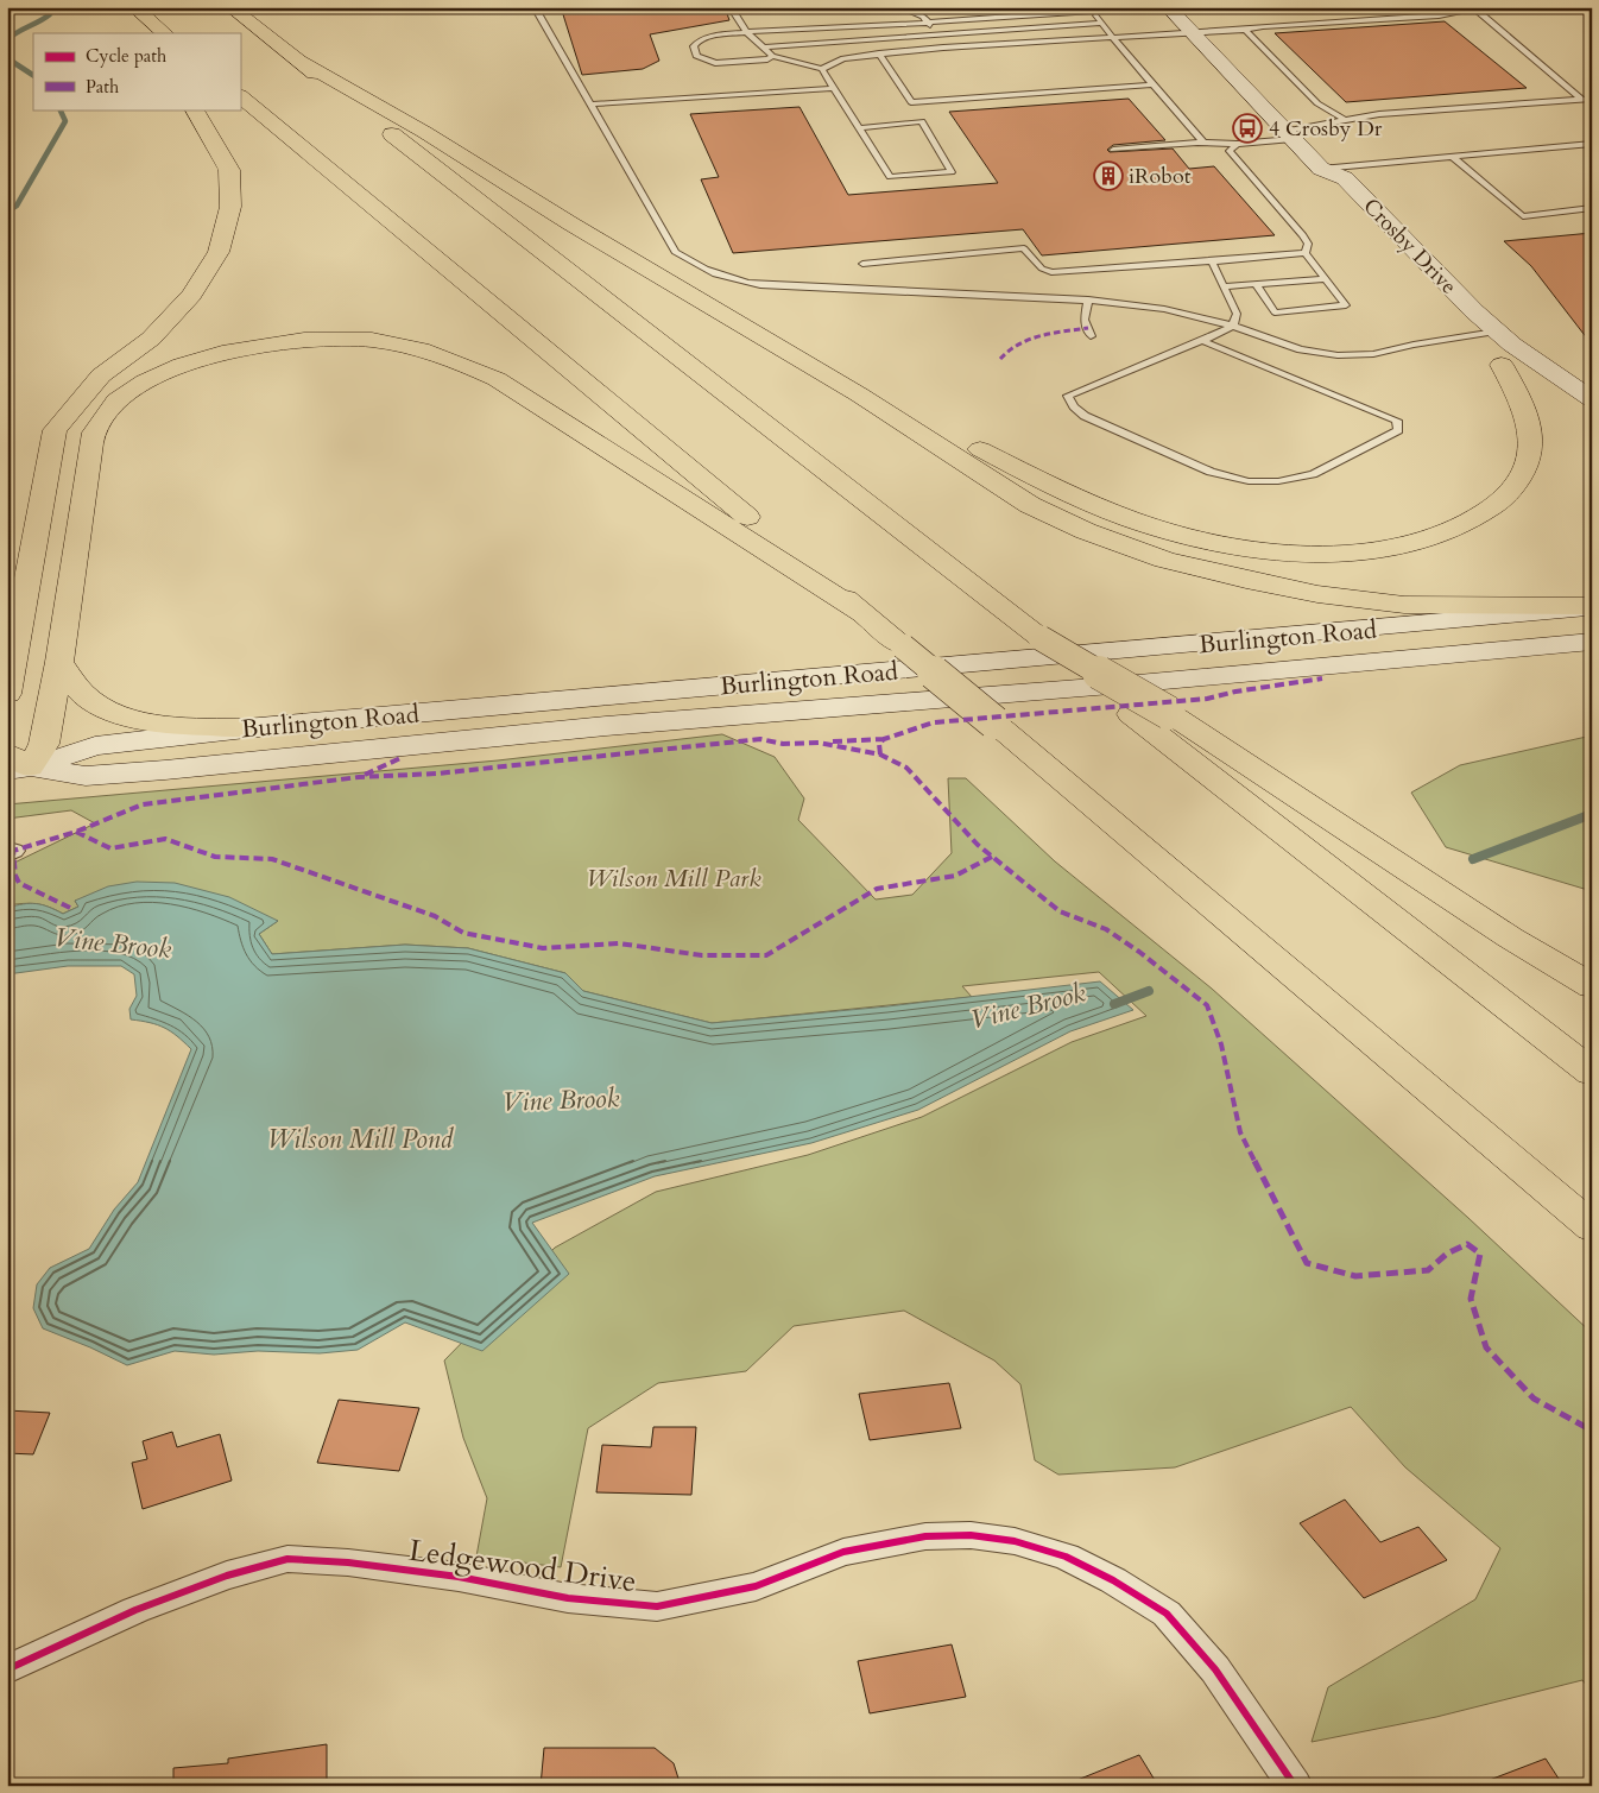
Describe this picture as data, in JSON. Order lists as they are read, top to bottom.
{
  "streets": {
    "main road": ["Crosby Drive", "Burlington Road"],
    "street": ["Ledgewood Drive"]
  },
  "water": ["Vine Brook", "Wilson Mill Pond"],
  "parks": ["Wilson Mill Park"],
  "places": {
    "bus stop": ["4 Crosby Dr"],
    "building": ["iRobot"]
  },
  "legend": ["Cycle path", "Path"]
}
